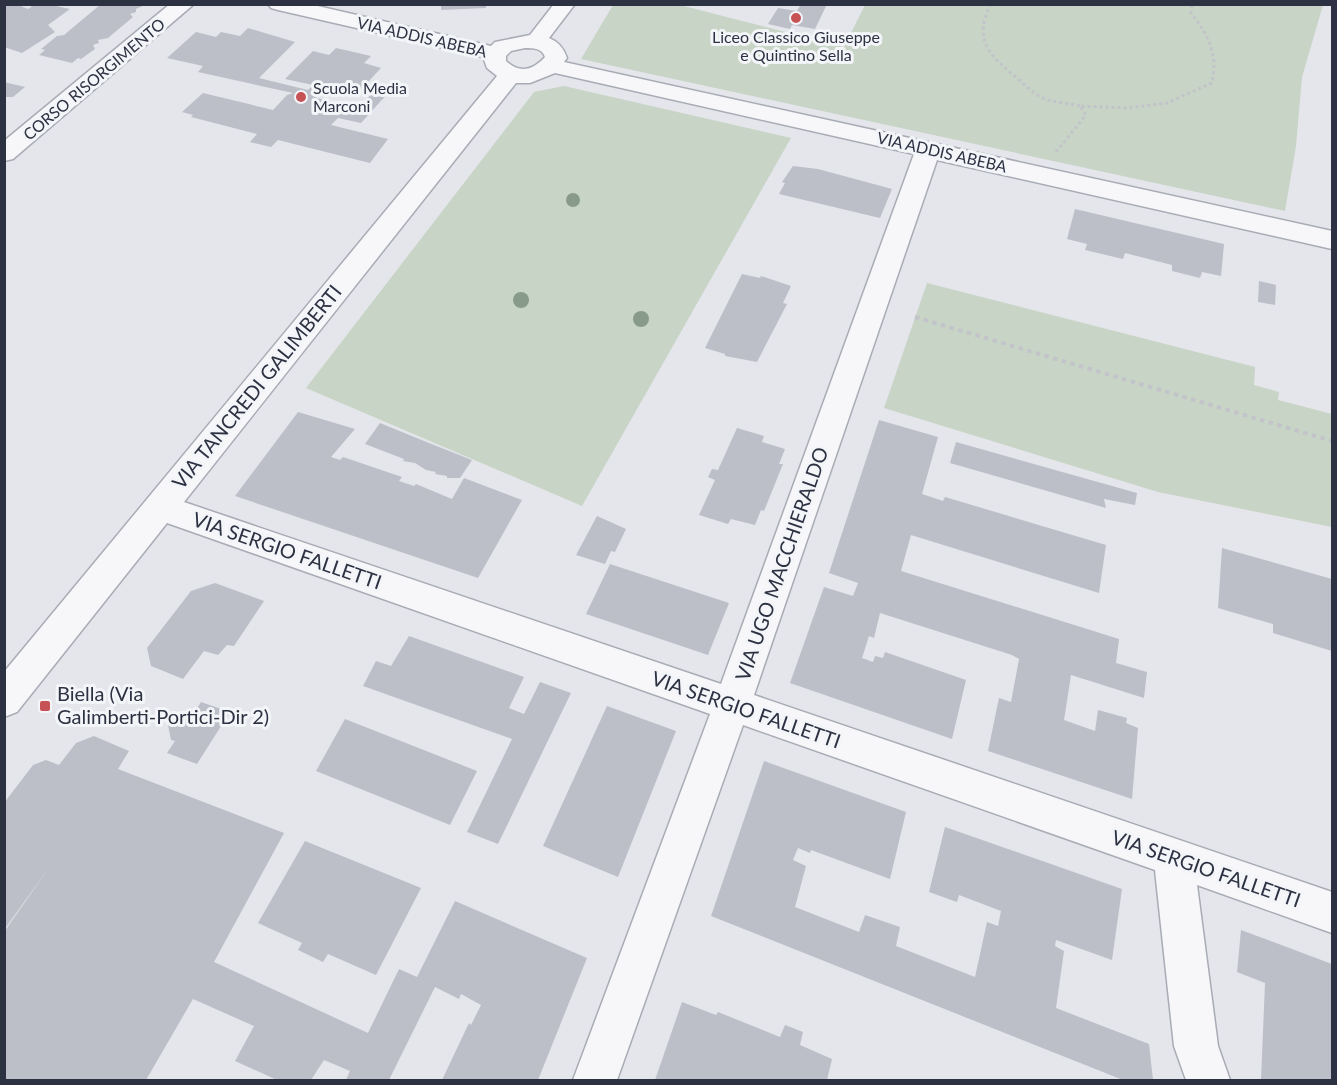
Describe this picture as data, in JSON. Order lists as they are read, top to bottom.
{
  "streets": {
    "street": [
      "VIA ADDIS ABEBA",
      "CORSO RISORGIMENTO",
      "VIA TANCREDI GALIMBERTI",
      "VIA SERGIO FALLETTI",
      "VIA UGO MACCHIERALDO"
    ]
  },
  "crossings": [
    ["VIA ADDIS ABEBA", "VIA TANCREDI GALIMBERTI"],
    ["VIA ADDIS ABEBA", "VIA UGO MACCHIERALDO"],
    ["VIA TANCREDI GALIMBERTI", "VIA SERGIO FALLETTI"],
    ["VIA SERGIO FALLETTI", "VIA UGO MACCHIERALDO"]
  ],
  "places": {
    "other": ["Liceo Classico Giuseppe e Quintino Sella", "Scuola Media Marconi"],
    "transit": ["Biella (Via Galimberti-Portici-Dir 2)"]
  }
}
